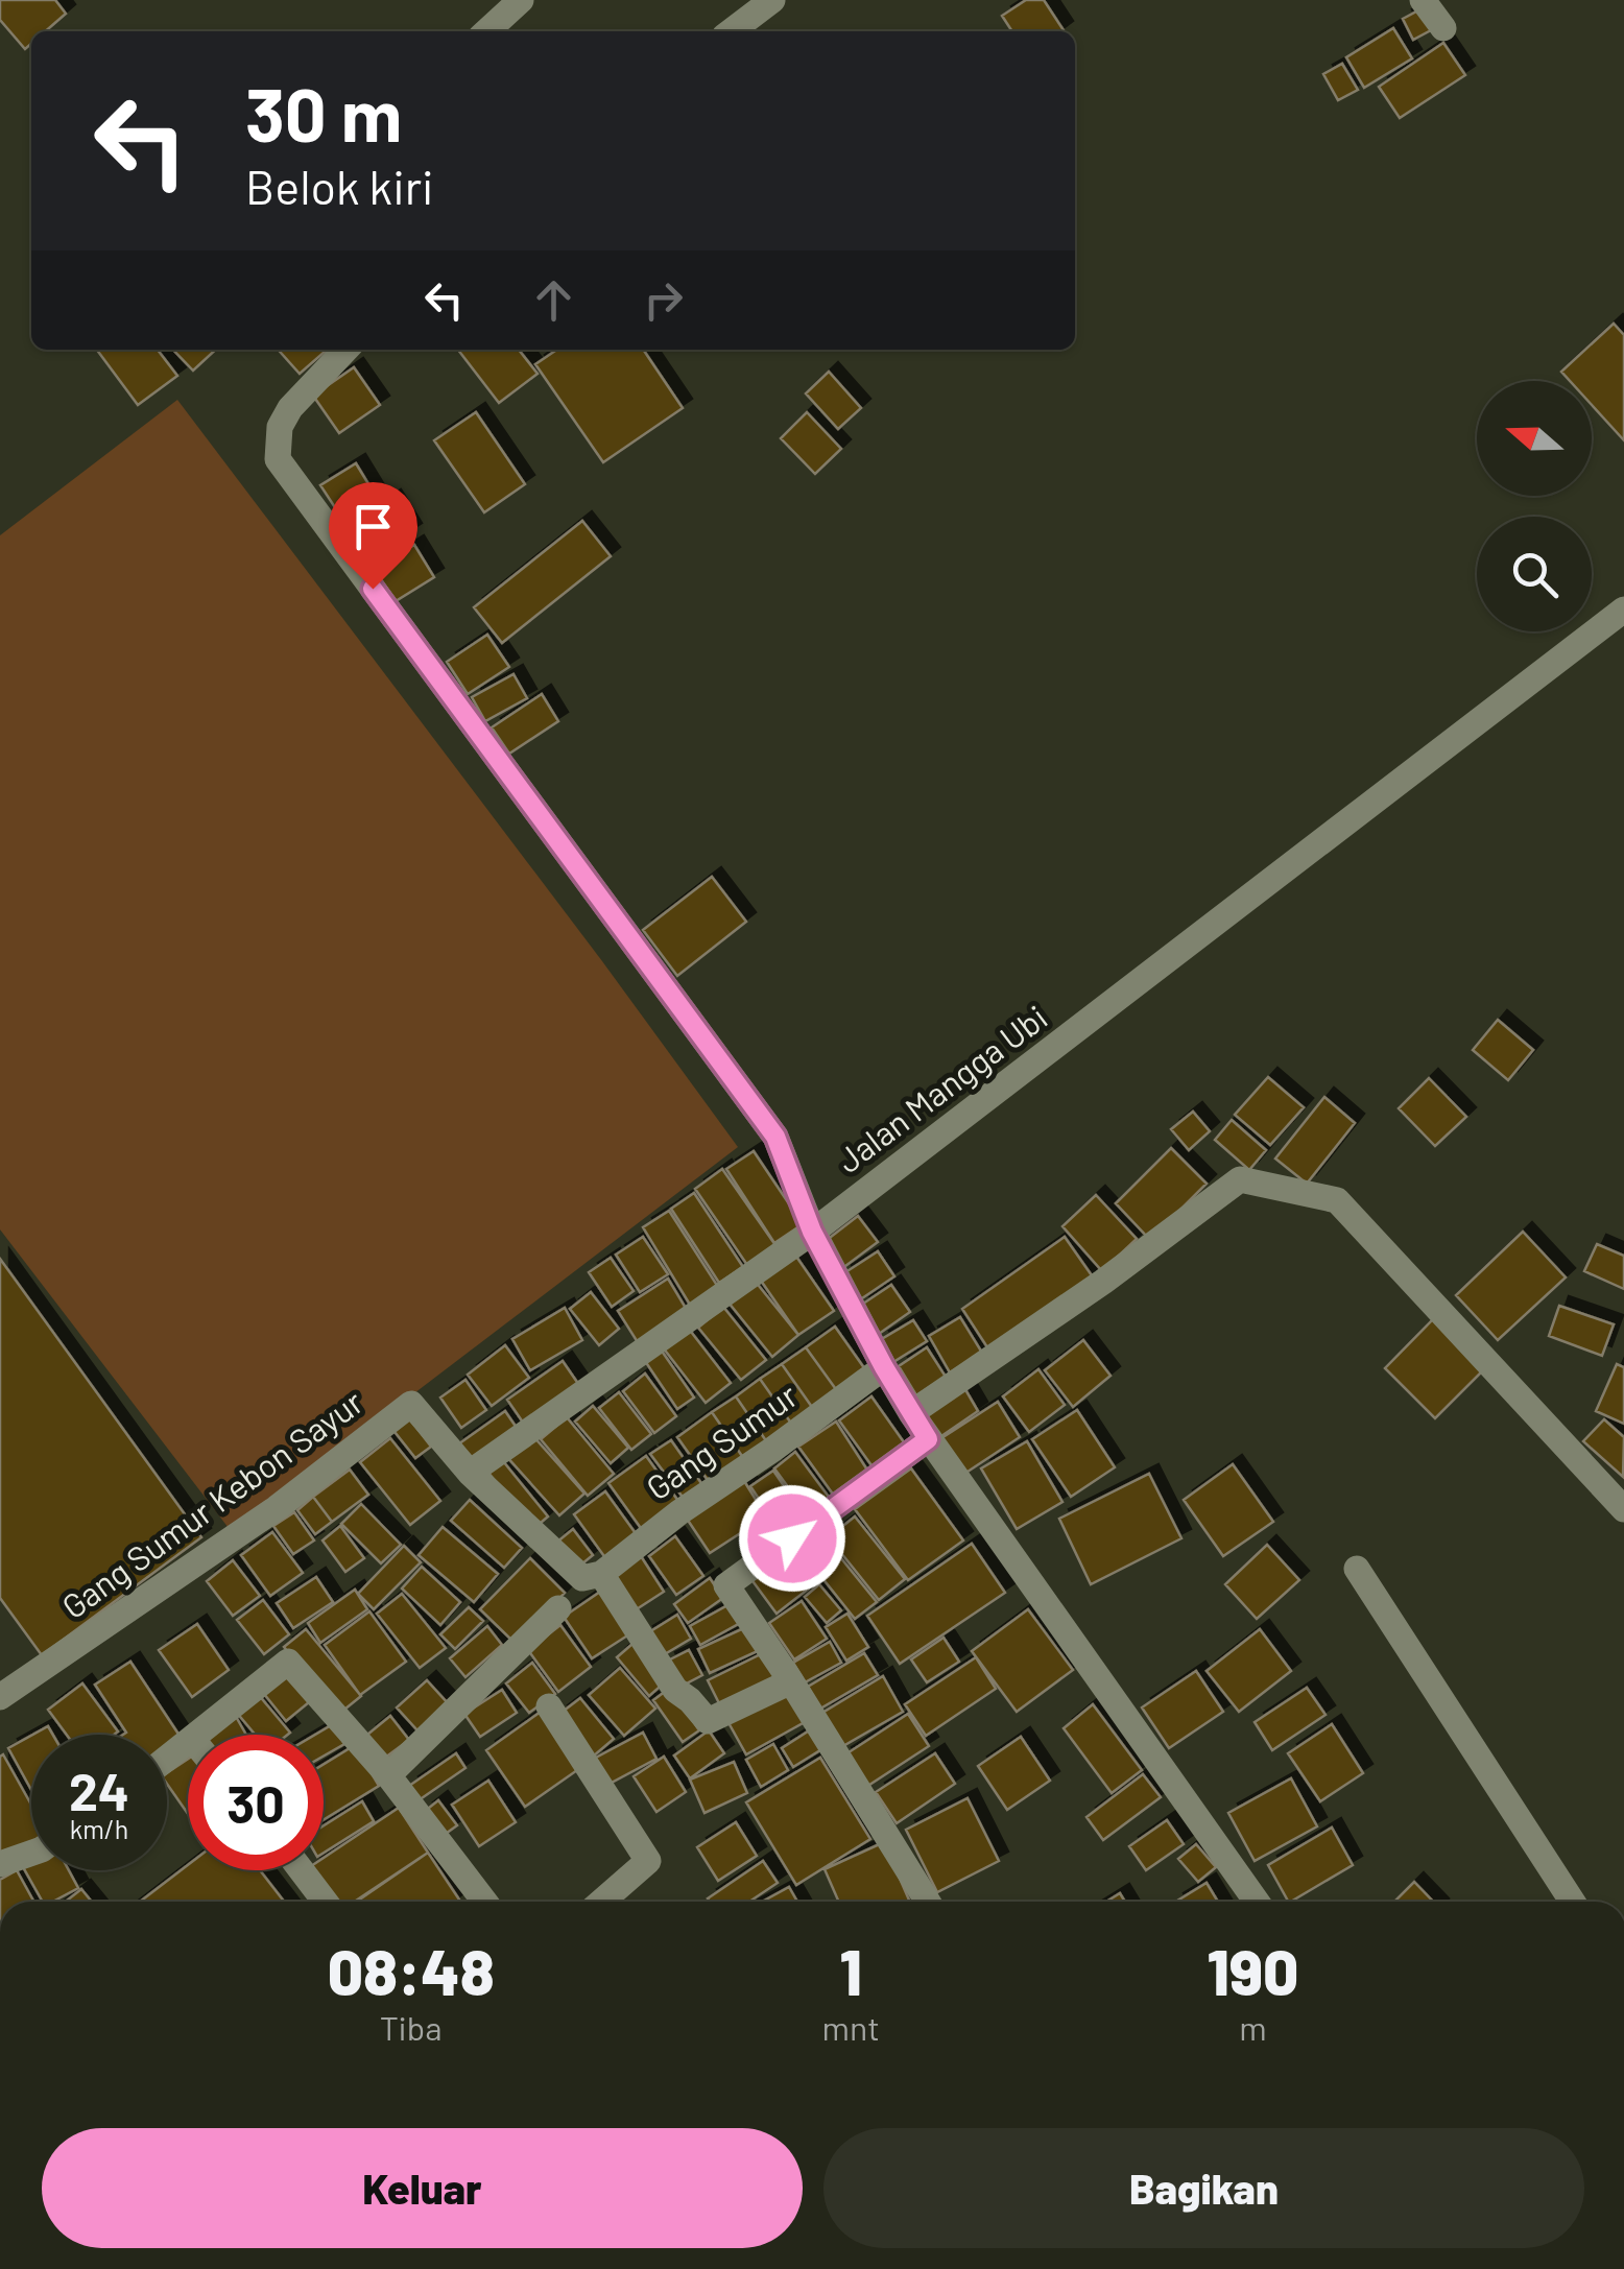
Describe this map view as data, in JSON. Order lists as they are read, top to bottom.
{
  "streets": {
    "street": ["Jalan Mangga Ubi", "Gang Sumur", "Gang Sumur Kebon Sayur"]
  },
  "north": "left",
  "page": {
    "turn": ["30 m", "Belok kiri"],
    "speed": "24 km/h",
    "limit": "30",
    "eta": [
      "08:48",
      "Tiba",
      "1",
      "mnt",
      "190",
      "m"
    ],
    "buttons": ["Keluar", "Bagikan"]
  }
}
